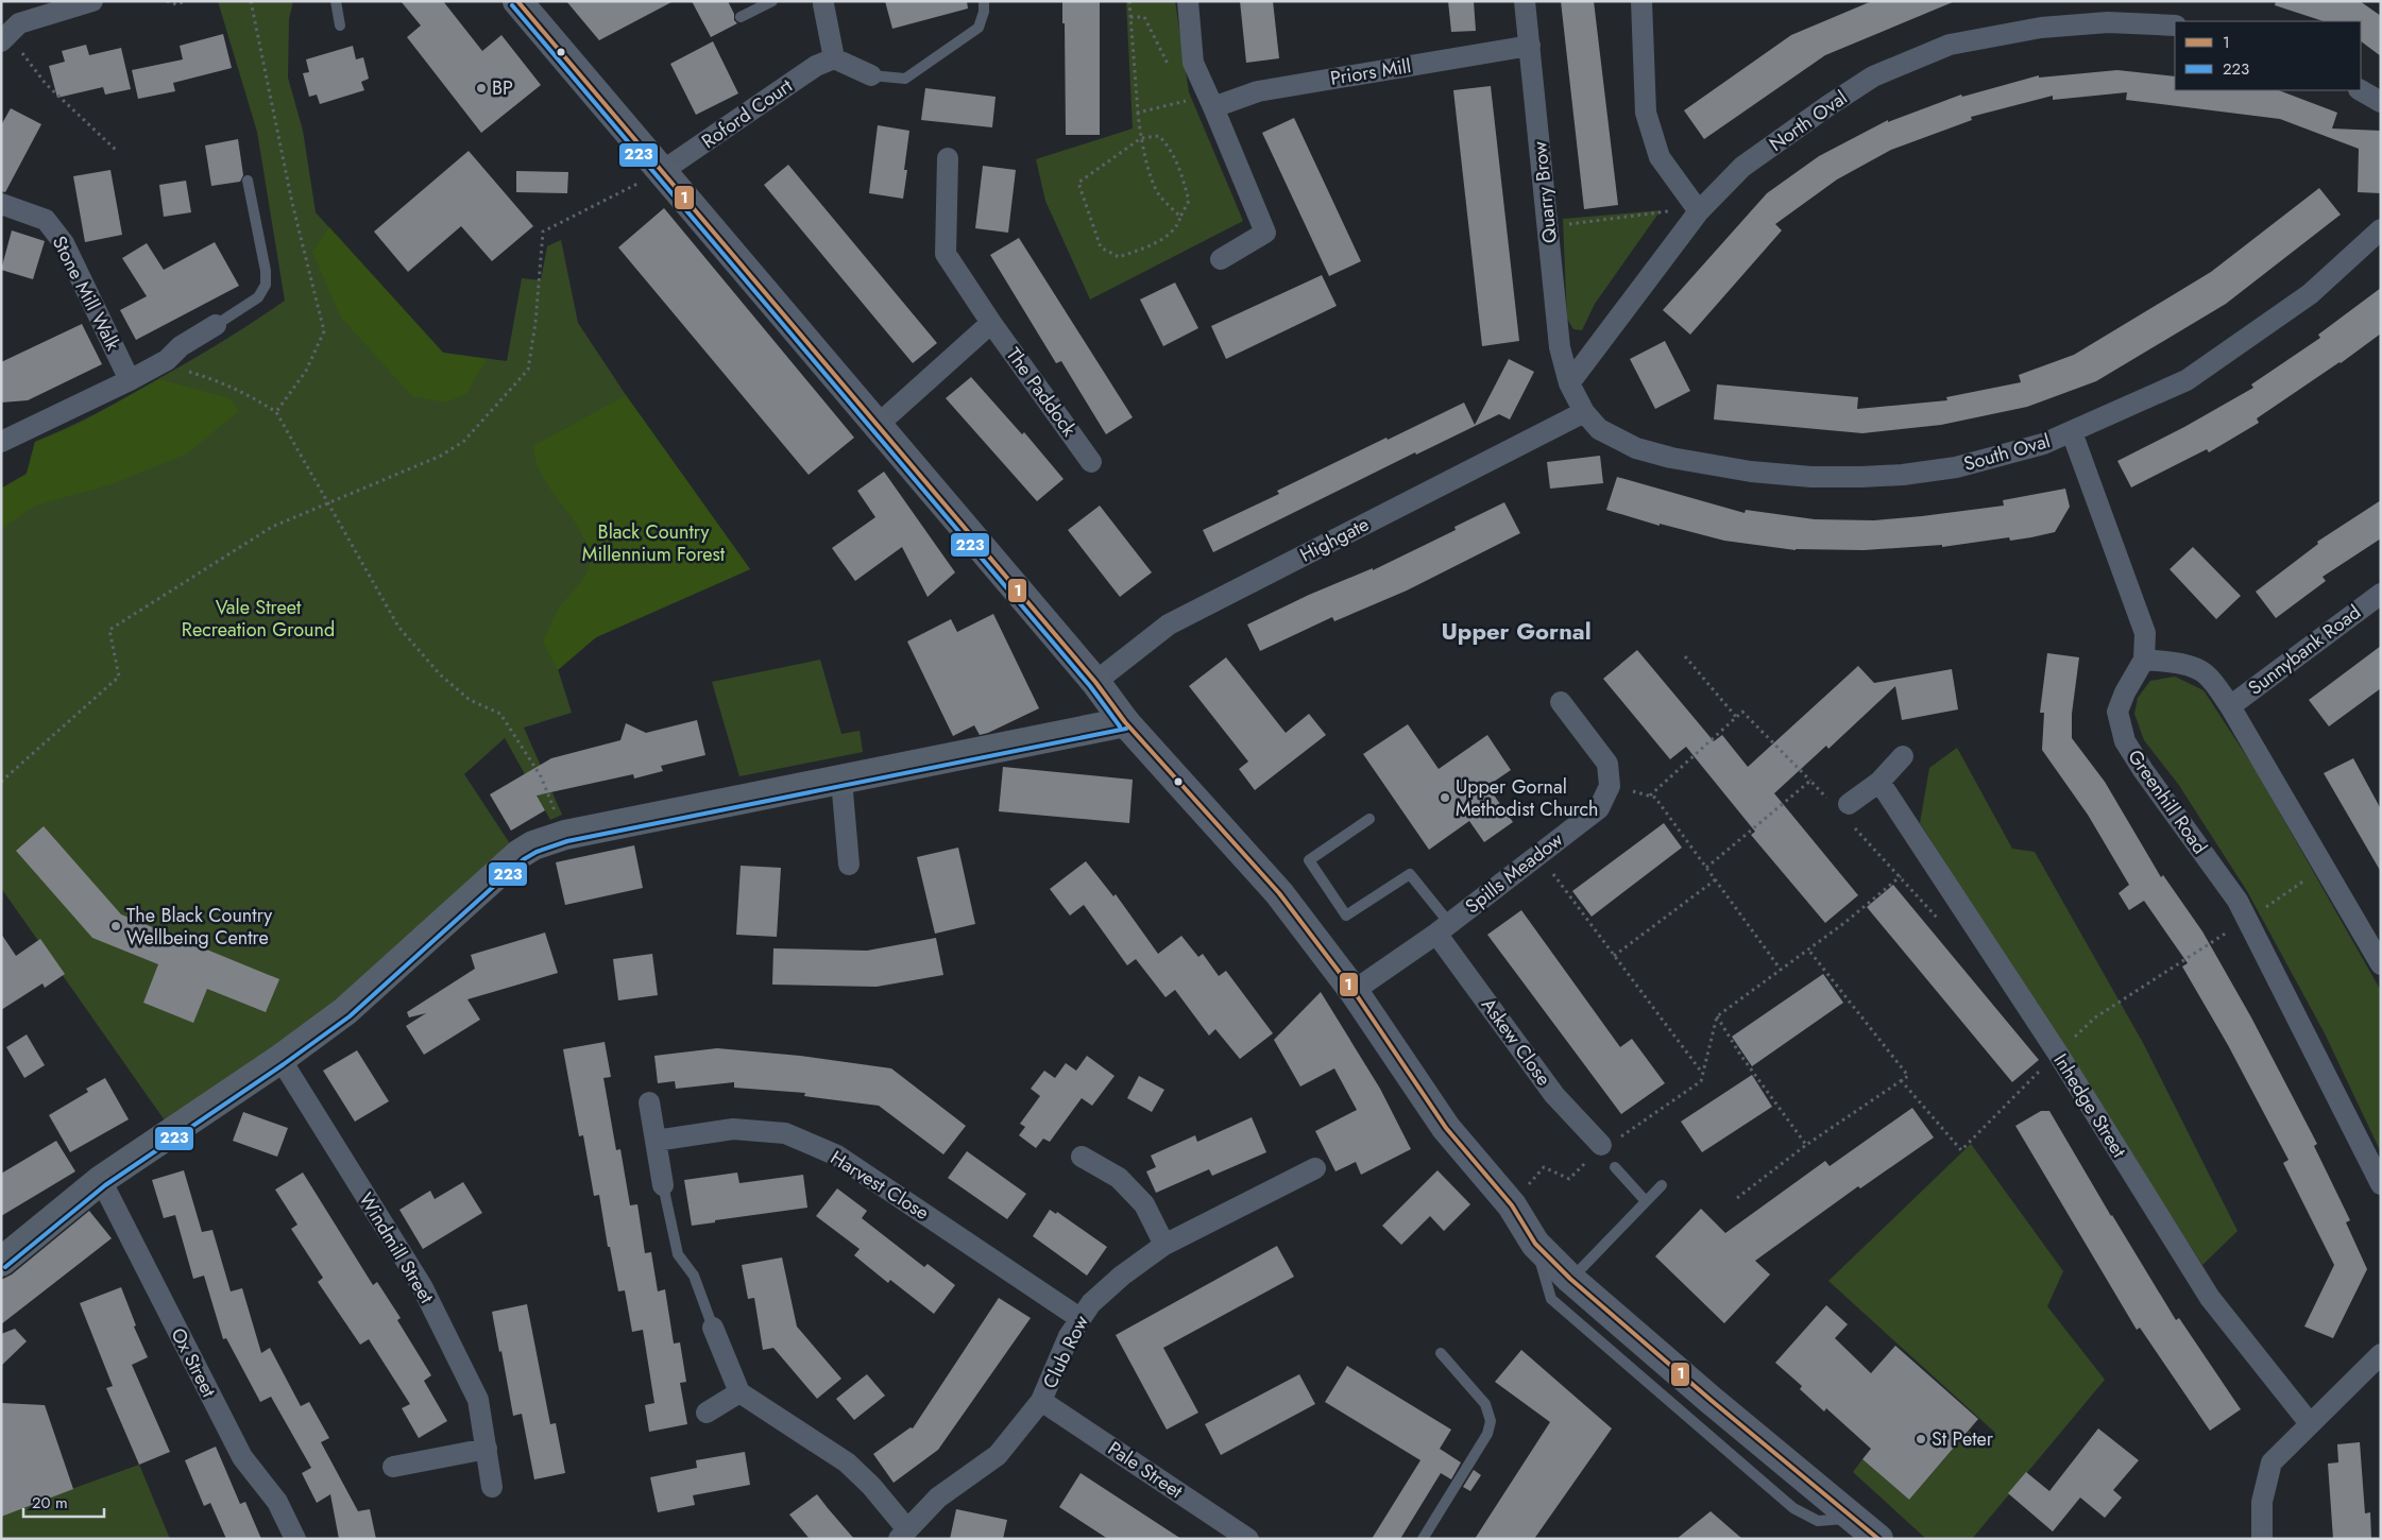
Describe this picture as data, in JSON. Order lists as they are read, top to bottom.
{
  "streets": {
    "street": [
      "Priors Mill",
      "Roford Court",
      "North Oval",
      "Quarry Brow",
      "Stone Mill Walk",
      "The Paddock",
      "South Oval",
      "Highgate",
      "Sunnybank Road",
      "Greenhill Road",
      "Spills Meadow",
      "Askew Close",
      "Inhedge Street",
      "Harvest Close",
      "Windmill Street",
      "Club Row",
      "Ox Street",
      "Pale Street"
    ]
  },
  "crossings": [
    ["Priors Mill", "Quarry Brow"],
    ["North Oval", "Quarry Brow"],
    ["South Oval", "Highgate"],
    ["Spills Meadow", "Askew Close"],
    ["Harvest Close", "Club Row"],
    ["Club Row", "Pale Street"]
  ],
  "districts": ["Upper Gornal"],
  "parks": ["Black Country Millennium Forest", "Vale Street Recreation Ground"],
  "places": [
    "BP",
    "Upper Gornal Methodist Church",
    "The Black Country Wellbeing Centre",
    "St Peter"
  ],
  "lines": ["transit line 1", "transit line 223"],
  "legend": ["1", "223"],
  "scale_bar": "20 m"
}
